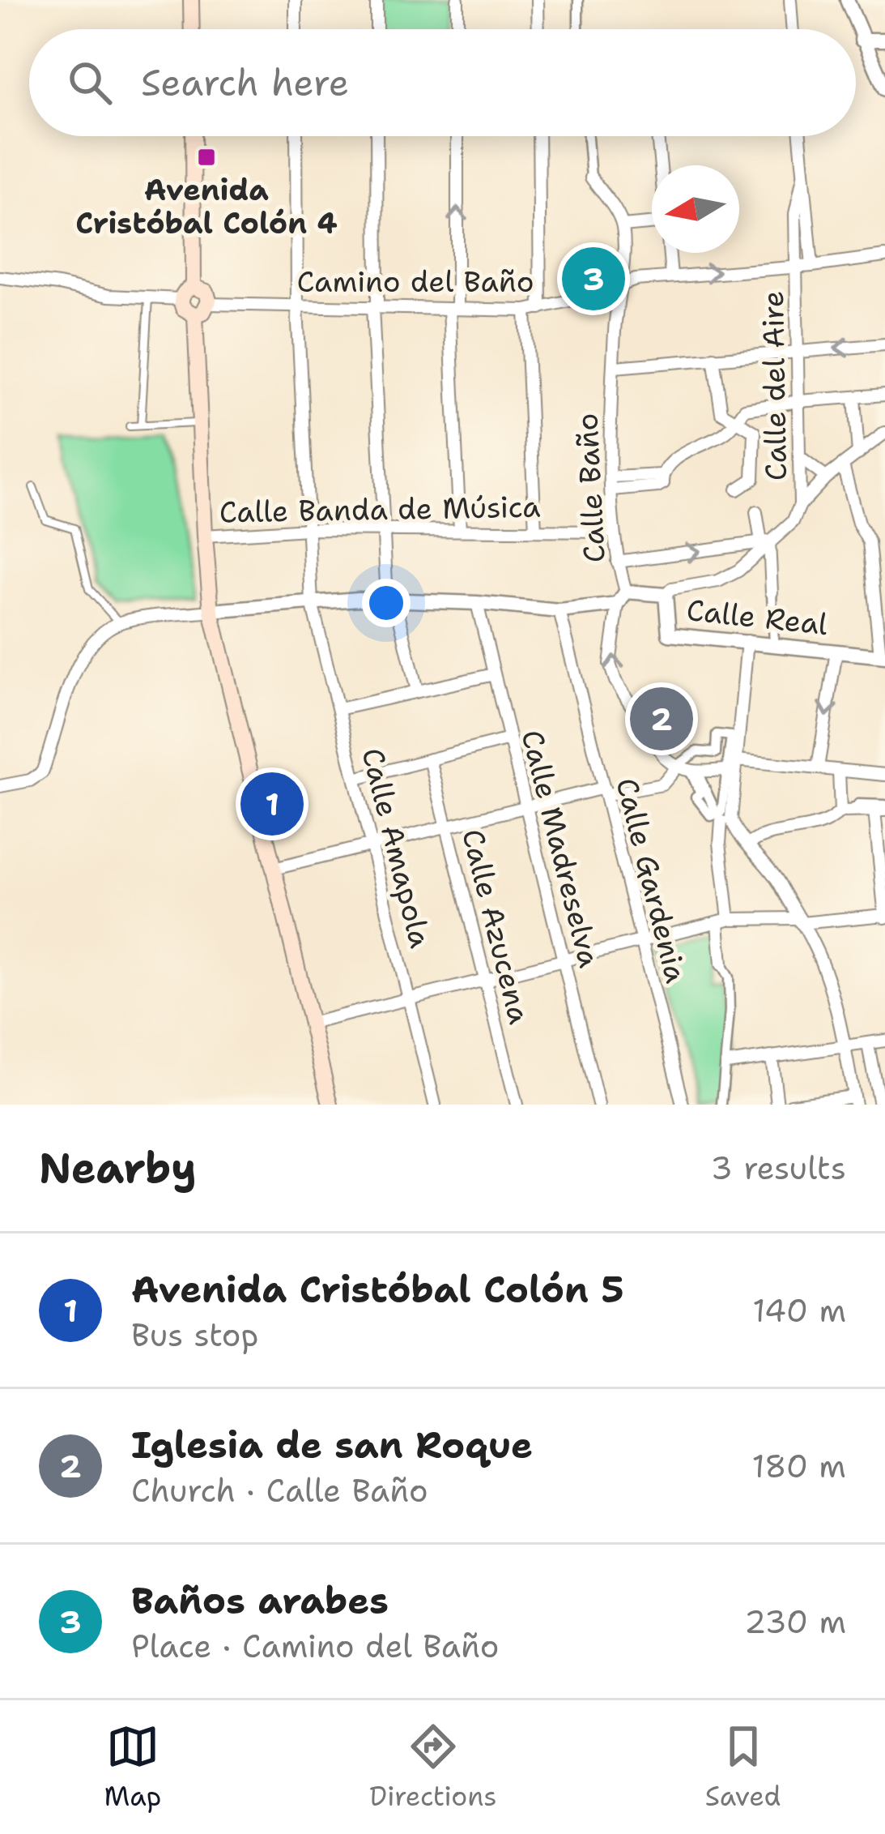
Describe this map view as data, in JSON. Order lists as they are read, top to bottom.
{
  "streets": {
    "street": [
      "Camino del Baño",
      "Calle del Aire",
      "Calle Baño",
      "Calle Banda de Música",
      "Calle Real",
      "Calle Amapola",
      "Calle Madreselva",
      "Calle Gardenia",
      "Calle Azucena"
    ]
  },
  "crossings": [
    ["Camino del Baño", "Calle del Aire"],
    ["Camino del Baño", "Calle Baño"],
    ["Camino del Baño", "Calle Amapola"],
    ["Calle Baño", "Calle Banda de Música"],
    ["Calle Banda de Música", "Calle Amapola"]
  ],
  "places": {
    "transit": ["Avenida Cristóbal Colón 4"]
  },
  "north": "left",
  "page": {
    "search": "Search here",
    "pins": ["3", "2", "1"],
    "heading": ["Nearby", "3 results"],
    "list": [
      {
        "mark": "1",
        "name": "Avenida Cristóbal Colón 5",
        "note": "Bus stop",
        "value": "140 m"
      },
      {
        "mark": "2",
        "name": "Iglesia de san Roque",
        "note": "Church · Calle Baño",
        "value": "180 m"
      },
      {
        "mark": "3",
        "name": "Baños arabes",
        "note": "Place · Camino del Baño",
        "value": "230 m"
      }
    ],
    "nav": ["Map", "Directions", "Saved"]
  }
}
